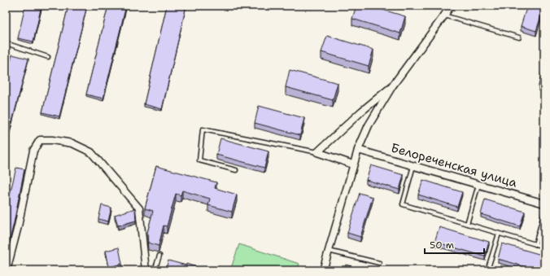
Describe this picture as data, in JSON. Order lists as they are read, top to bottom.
{
  "streets": {
    "street": ["Белореченская улица"]
  },
  "scale_bar": "50 m"
}
